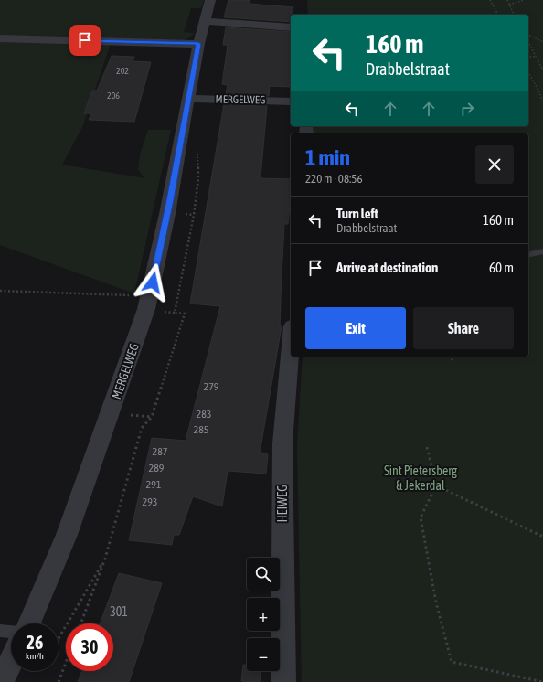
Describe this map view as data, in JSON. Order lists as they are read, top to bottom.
{
  "streets": {
    "street": ["MERGELWEG", "HEIWEG"]
  },
  "parks": ["Sint Pietersberg & Jekerdal"],
  "house_numbers": [
    "202",
    "206",
    "279",
    "283",
    "285",
    "287",
    "289",
    "291",
    "293",
    "301"
  ],
  "page": {
    "turn": ["160 m", "Drabbelstraat"],
    "heading": ["1 min", "220 m · 08:56"],
    "list": [
      {
        "name": "Turn left",
        "note": "Drabbelstraat",
        "value": "160 m"
      },
      {
        "name": "Arrive at destination",
        "value": "60 m"
      }
    ],
    "buttons": ["Exit", "Share"],
    "map_buttons": ["+", "−"],
    "speed": "26 km/h",
    "limit": "30"
  }
}
